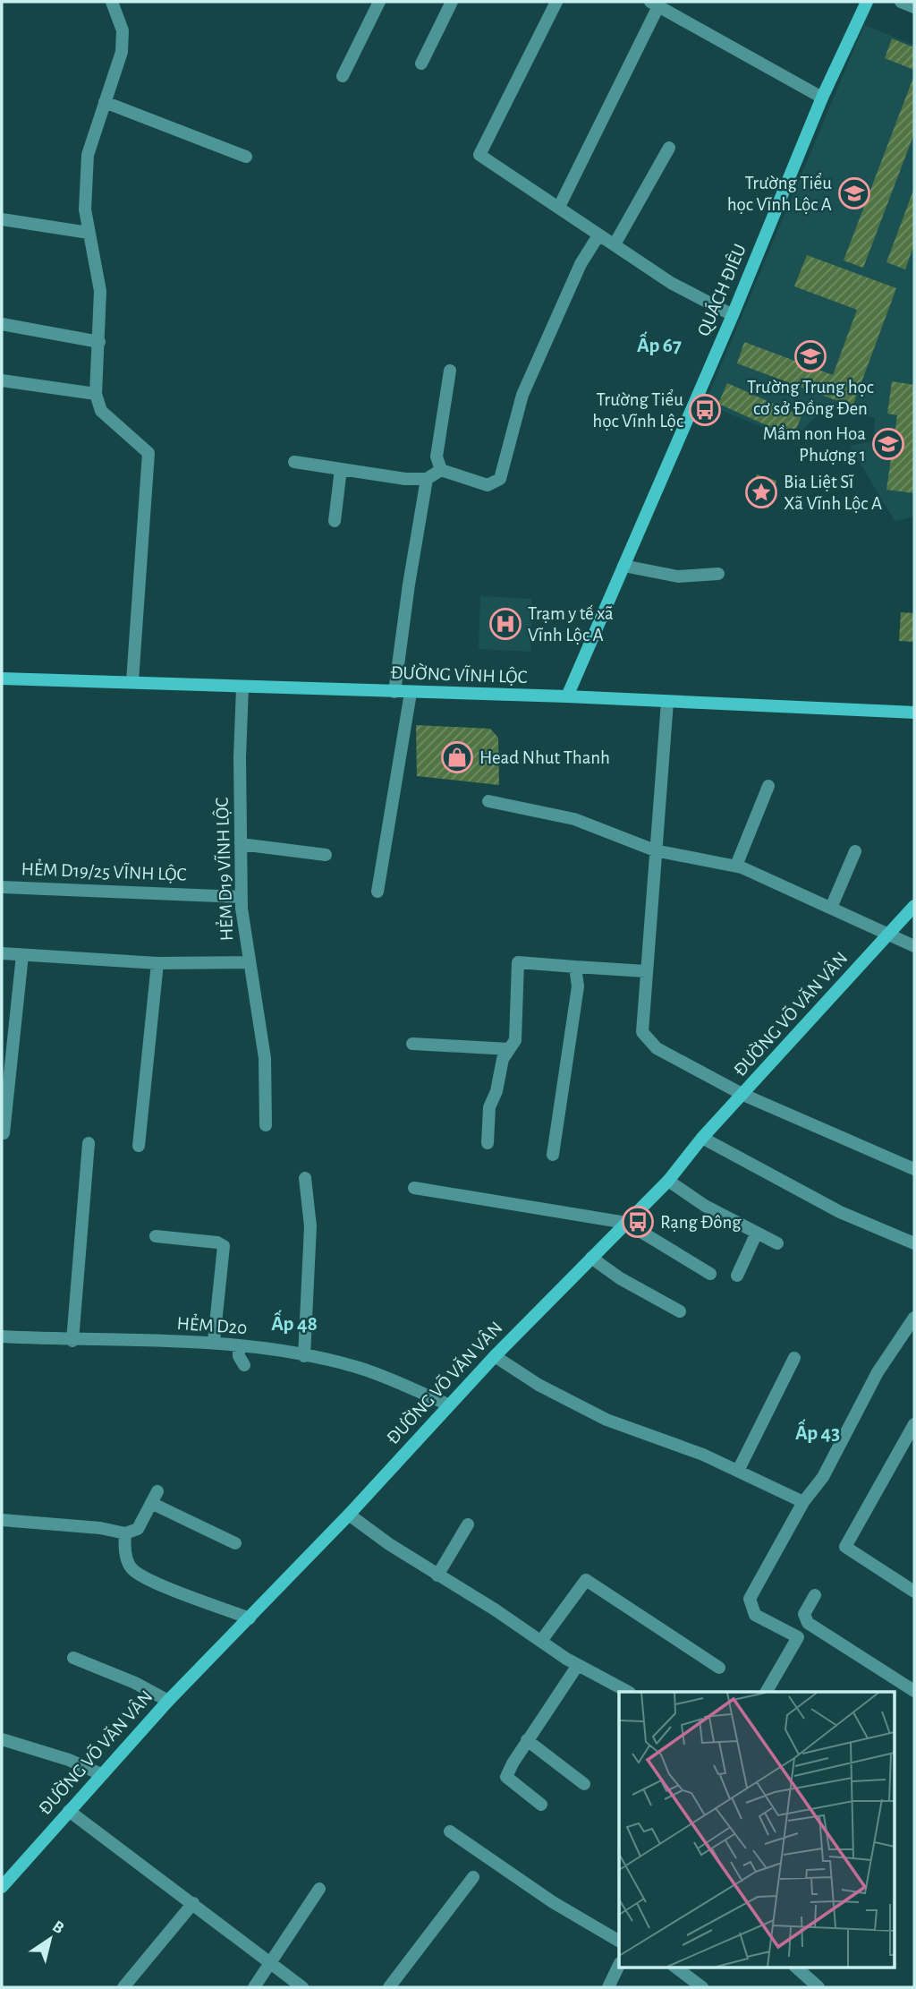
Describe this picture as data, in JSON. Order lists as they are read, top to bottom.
{
  "streets": {
    "main road": ["QUÁCH ĐIÊU", "ĐƯỜNG VĨNH LỘC", "ĐƯỜNG VÕ VĂN VÂN"],
    "street": ["HẺM D19 VĨNH LỘC", "HẺM D19/25 VĨNH LỘC", "HẺM D20"]
  },
  "crossings": [
    ["QUÁCH ĐIÊU", "ĐƯỜNG VĨNH LỘC"],
    ["ĐƯỜNG VĨNH LỘC", "HẺM D19 VĨNH LỘC"],
    ["HẺM D19 VĨNH LỘC", "HẺM D19/25 VĨNH LỘC"],
    ["ĐƯỜNG VÕ VĂN VÂN", "HẺM D20"]
  ],
  "districts": ["Ấp 67", "Ấp 48", "Ấp 43"],
  "places": {
    "school or university": ["Trường Tiểu học Vĩnh Lộc A", "Trường Trung học cơ sở Đồng Đen", "Mầm non Hoa Phượng 1"],
    "bus stop": ["Trường Tiểu học Vĩnh Lộc", "Rạng Đông"],
    "place": ["Bia Liệt Sĩ Xã Vĩnh Lộc A"],
    "hospital": ["Trạm y tế xã Vĩnh Lộc A"],
    "shop": ["Head Nhut Thanh"]
  },
  "north": "top right"
}
